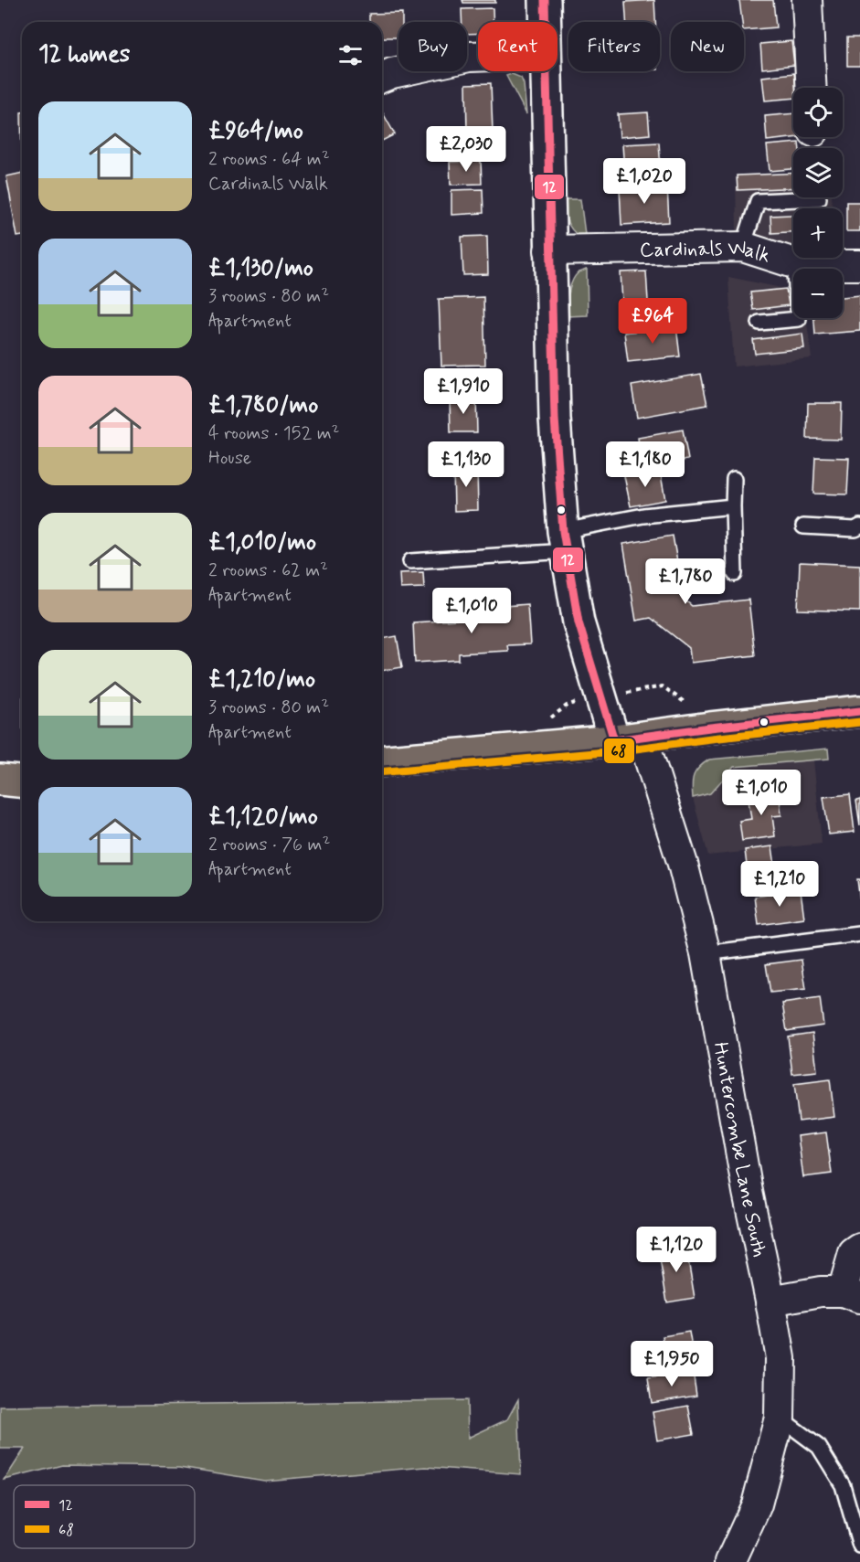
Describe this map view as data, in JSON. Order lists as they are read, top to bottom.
{
  "streets": {
    "street": ["Cardinals Walk", "Huntercombe Lane South"]
  },
  "lines": ["transit line 12", "transit line 68"],
  "legend": ["12", "68"],
  "page": {
    "chip": [
      "Buy",
      "Rent",
      "Filters",
      "New"
    ],
    "heading": "12 homes",
    "map_buttons": ["+", "−"],
    "list": [
      {
        "name": "£964/mo",
        "note": "2 rooms · 64 m² · Cardinals Walk"
      },
      {
        "name": "£1,130/mo",
        "note": "3 rooms · 80 m² · Apartment"
      },
      {
        "name": "£1,780/mo",
        "note": "4 rooms · 152 m² · House"
      },
      {
        "name": "£1,010/mo",
        "note": "2 rooms · 62 m² · Apartment"
      },
      {
        "name": "£1,210/mo",
        "note": "3 rooms · 80 m² · Apartment"
      },
      {
        "name": "£1,120/mo",
        "note": "2 rooms · 76 m² · Apartment"
      }
    ],
    "price": [
      "£2,030",
      "£1,020",
      "£964",
      "£1,910",
      "£1,130",
      "£1,180",
      "£1,780",
      "£1,010",
      "£1,010",
      "£1,210",
      "£1,120",
      "£1,950"
    ]
  }
}
